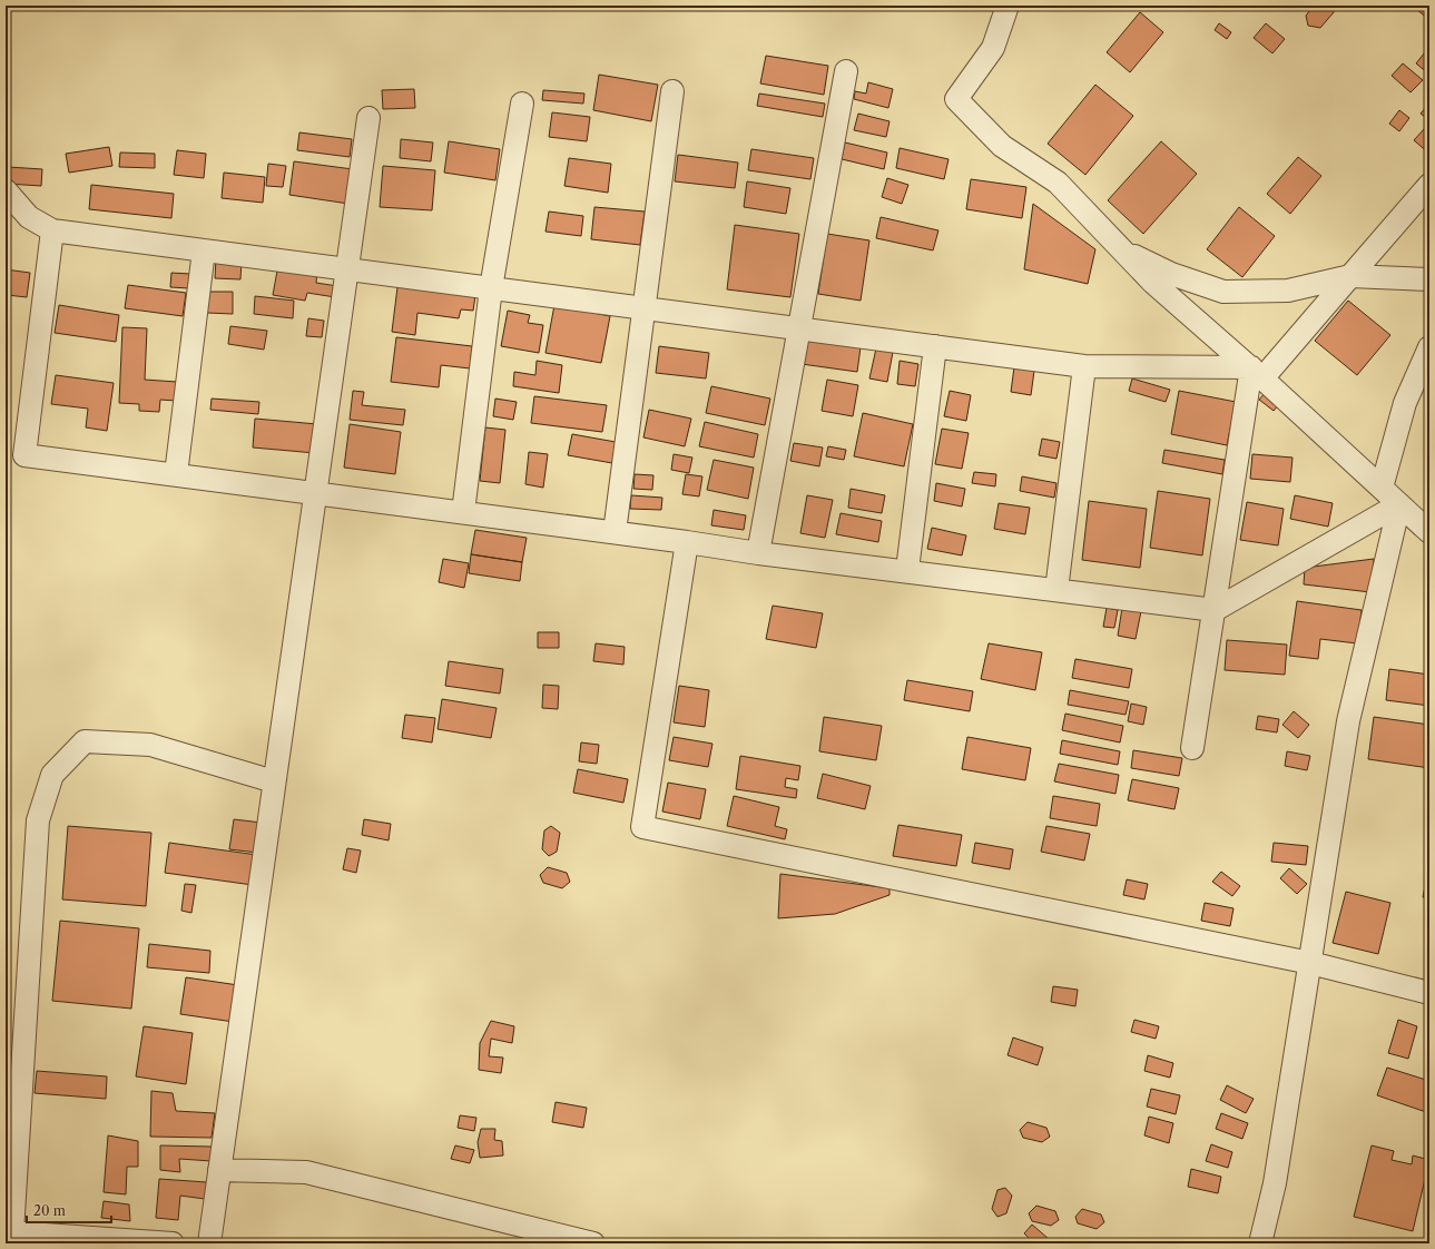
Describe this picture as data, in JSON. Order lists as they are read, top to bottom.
{
  "scale_bar": "20 m"
}
